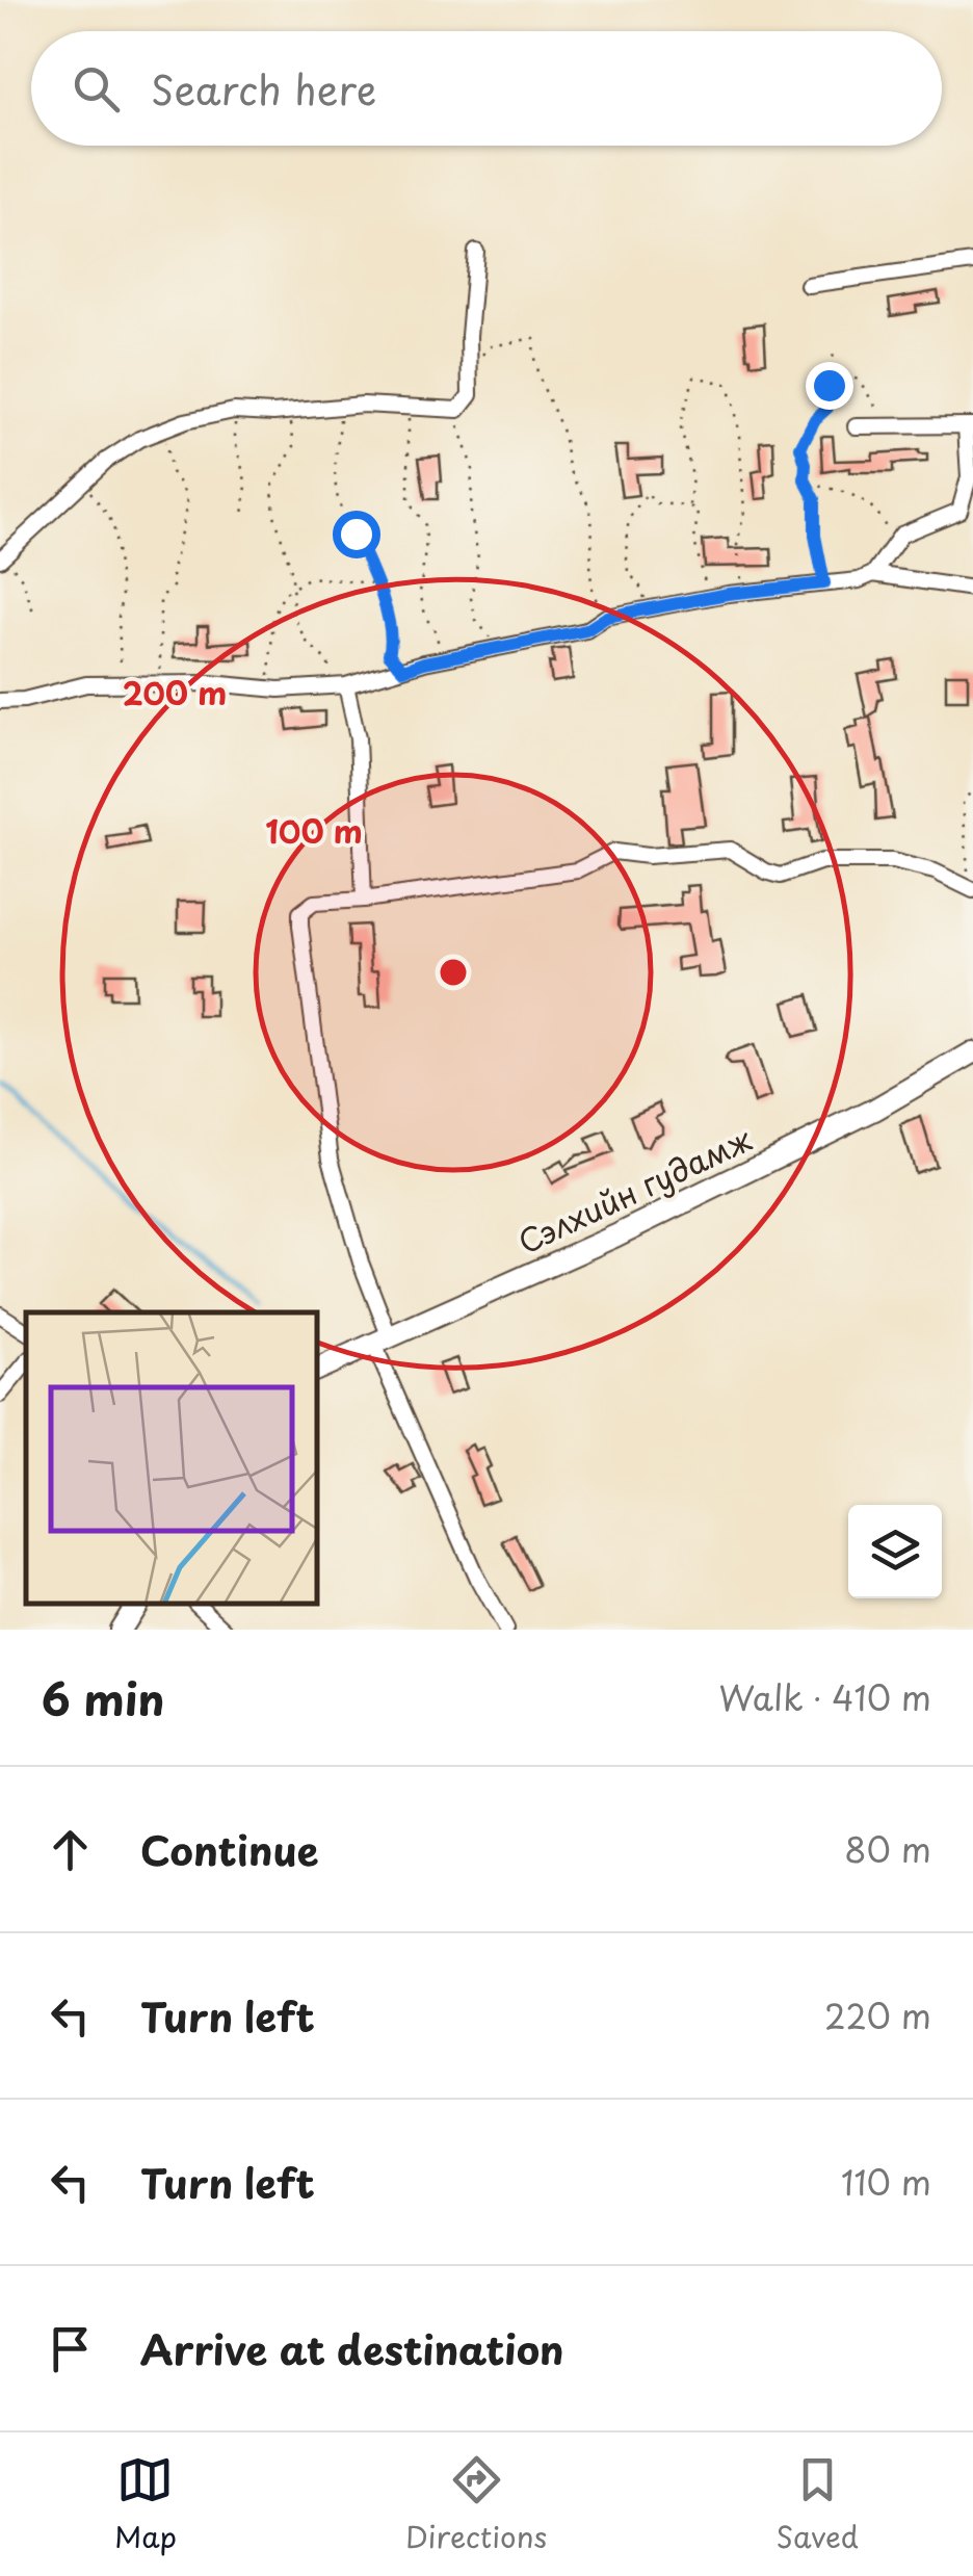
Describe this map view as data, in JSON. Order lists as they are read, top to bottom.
{
  "streets": {
    "main road": ["Сэлхийн гудамж"]
  },
  "page": {
    "search": "Search here",
    "heading": ["6 min", "Walk · 410 m"],
    "list": [
      ["Continue", "80 m"],
      ["Turn left", "220 m"],
      ["Turn left", "110 m"],
      "Arrive at destination"
    ],
    "nav": ["Map", "Directions", "Saved"]
  },
  "rings": ["200 m", "100 m"]
}
